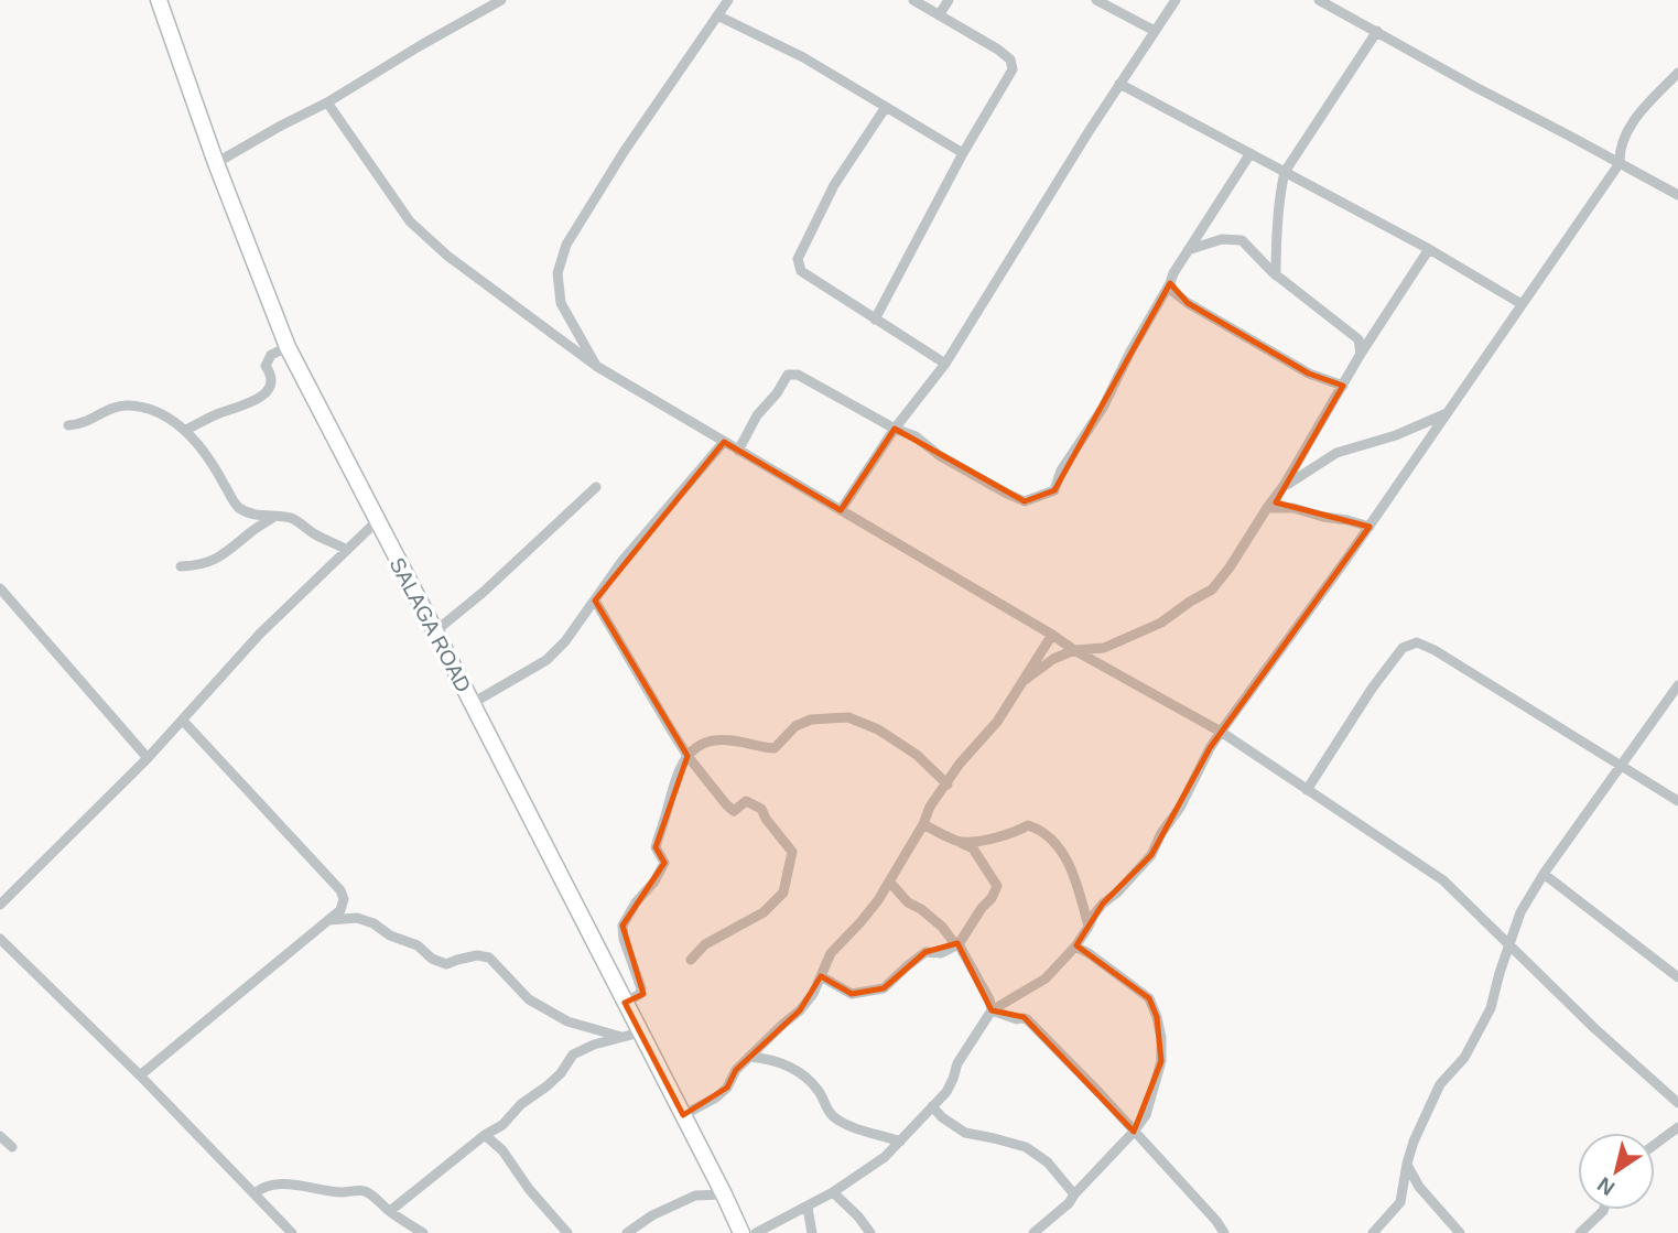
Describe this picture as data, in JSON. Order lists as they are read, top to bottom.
{
  "streets": {
    "main road": ["SALAGA ROAD"]
  },
  "north": "bottom left"
}
